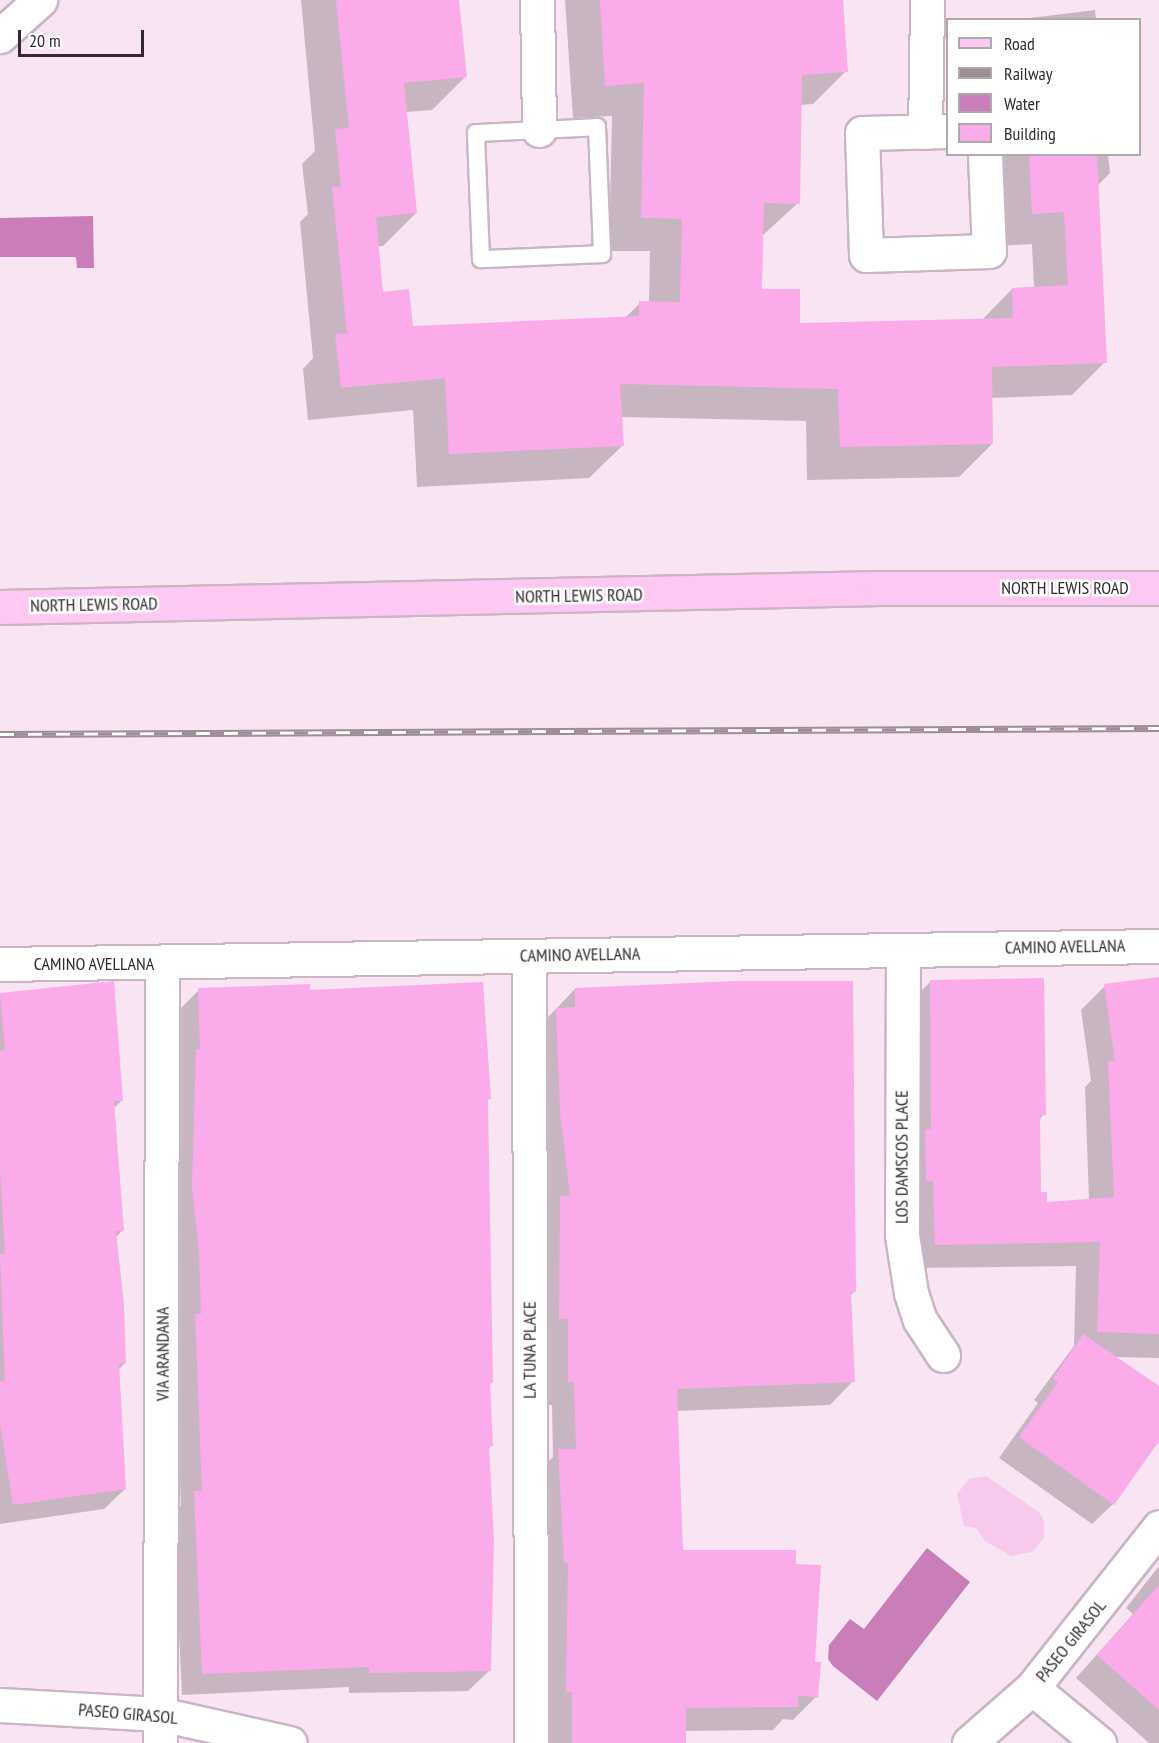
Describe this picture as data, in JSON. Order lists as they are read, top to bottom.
{
  "streets": {
    "main road": ["NORTH LEWIS ROAD"],
    "street": [
      "CAMINO AVELLANA",
      "LOS DAMSCOS PLACE",
      "LA TUNA PLACE",
      "VIA ARANDANA",
      "PASEO GIRASOL"
    ]
  },
  "crossings": [
    ["CAMINO AVELLANA", "LOS DAMSCOS PLACE"],
    ["CAMINO AVELLANA", "LA TUNA PLACE"],
    ["CAMINO AVELLANA", "VIA ARANDANA"],
    ["VIA ARANDANA", "PASEO GIRASOL"]
  ],
  "legend": [
    "Road",
    "Railway",
    "Water",
    "Building"
  ],
  "scale_bar": "20 m"
}
